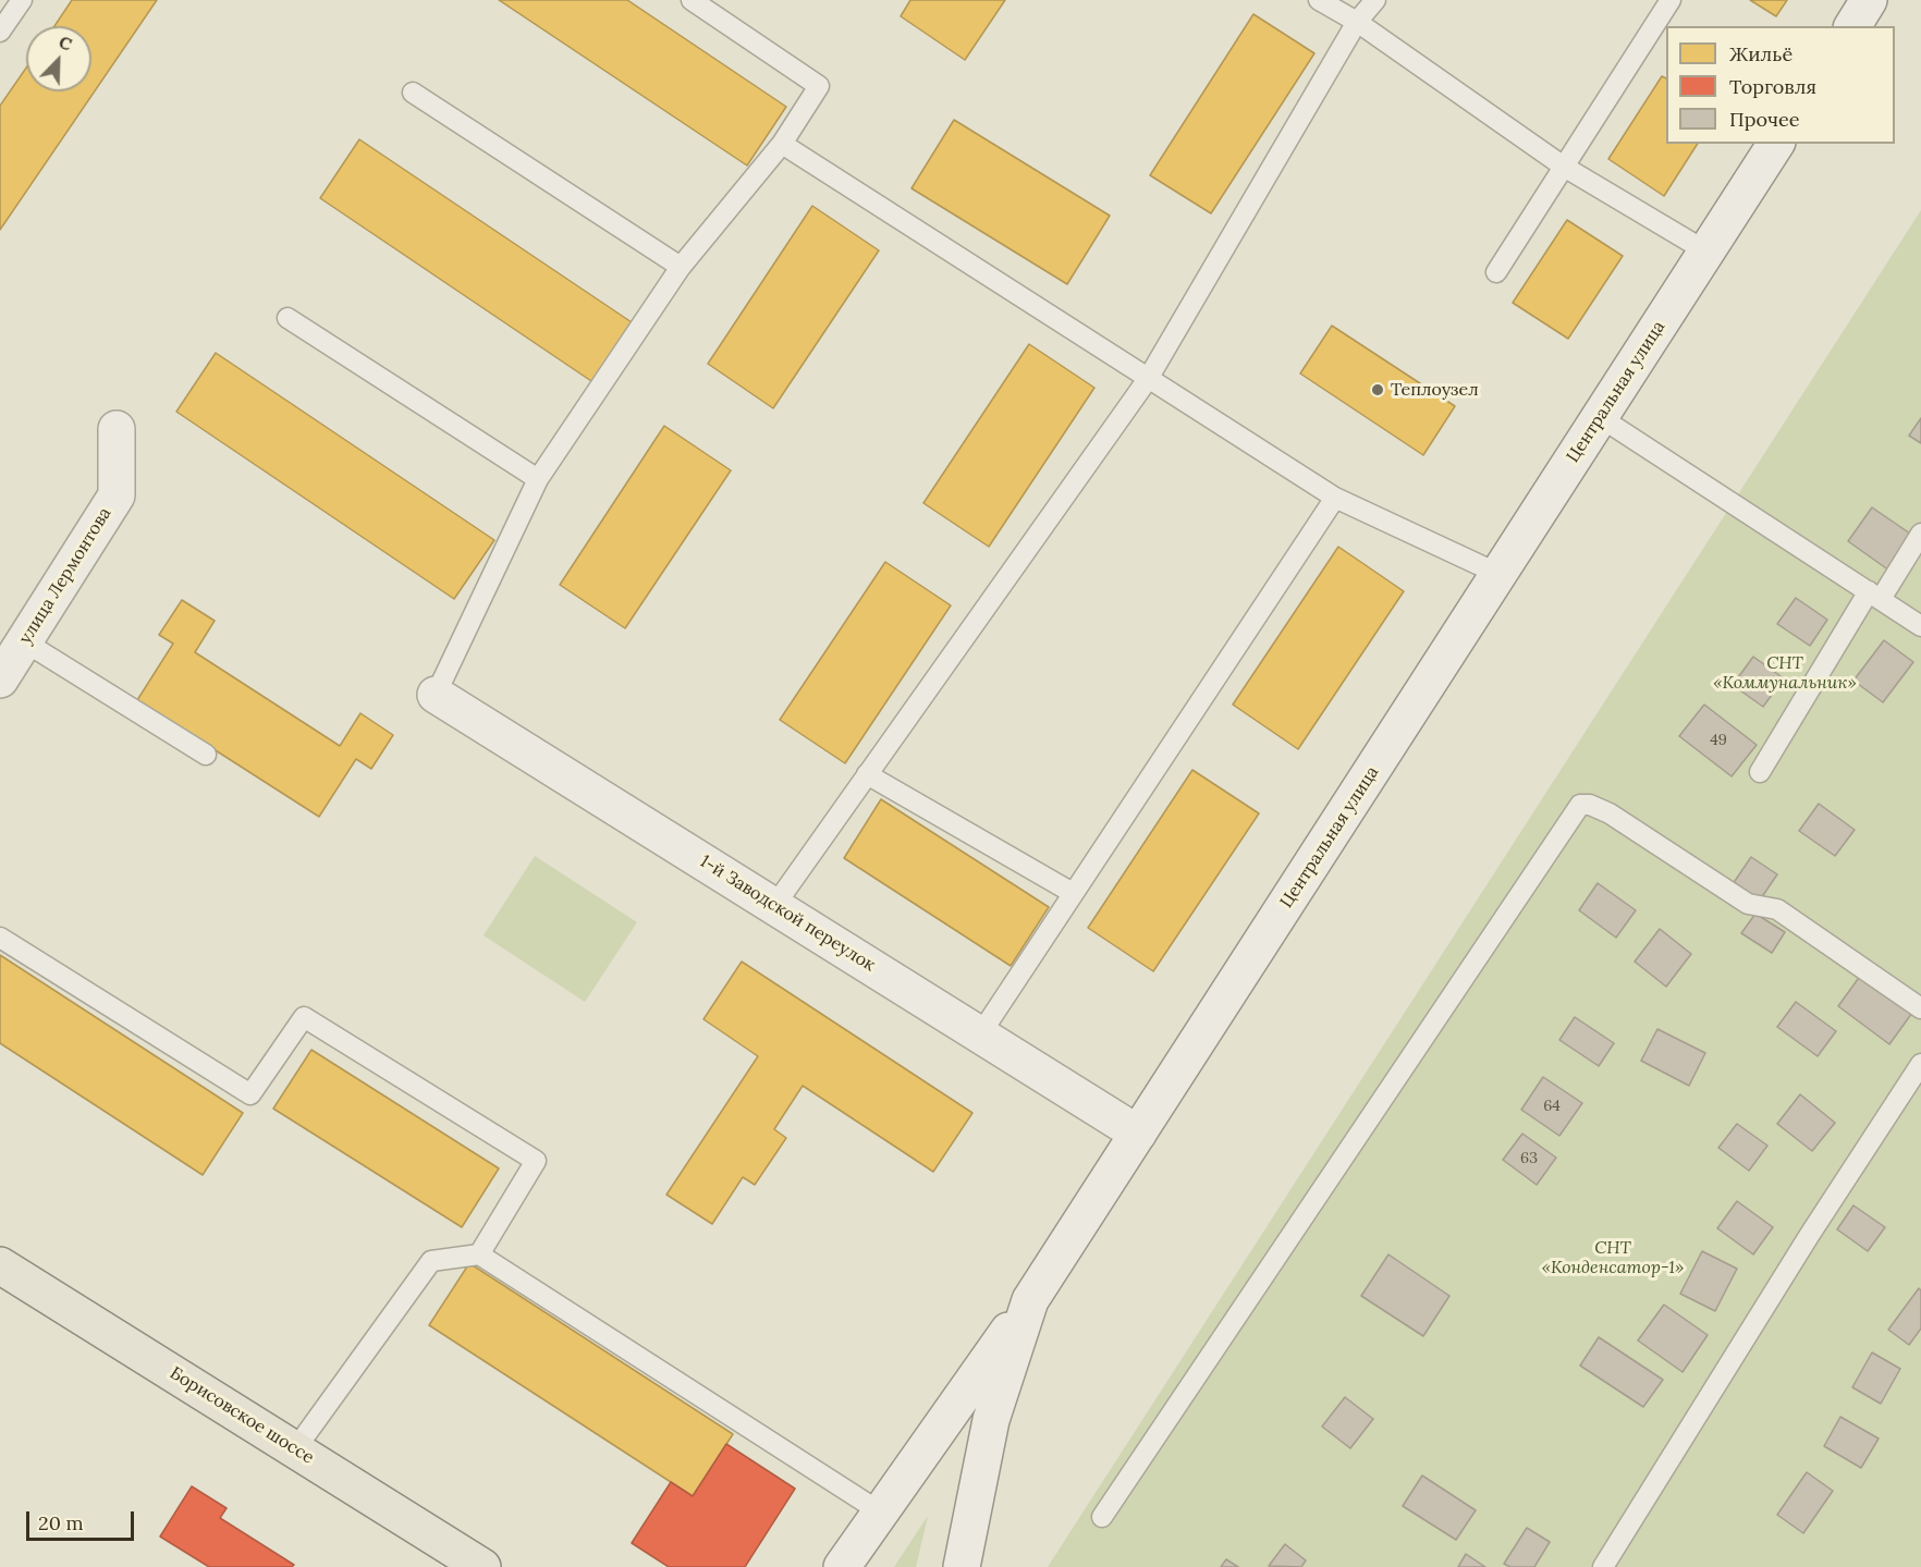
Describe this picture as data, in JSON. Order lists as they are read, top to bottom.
{
  "streets": {
    "main road": ["Борисовское шоссе"],
    "street": ["Центральная улица", "улица Лермонтова", "1-й Заводской переулок"]
  },
  "crossings": [
    ["Центральная улица", "1-й Заводской переулок"]
  ],
  "parks": ["СНТ «Коммунальник»", "СНТ «Конденсатор-1»"],
  "places": ["Теплоузел"],
  "house_numbers": ["49", "64", "63"],
  "legend": ["Жильё", "Торговля", "Прочее"],
  "scale_bar": "20 m",
  "north": "top right"
}
